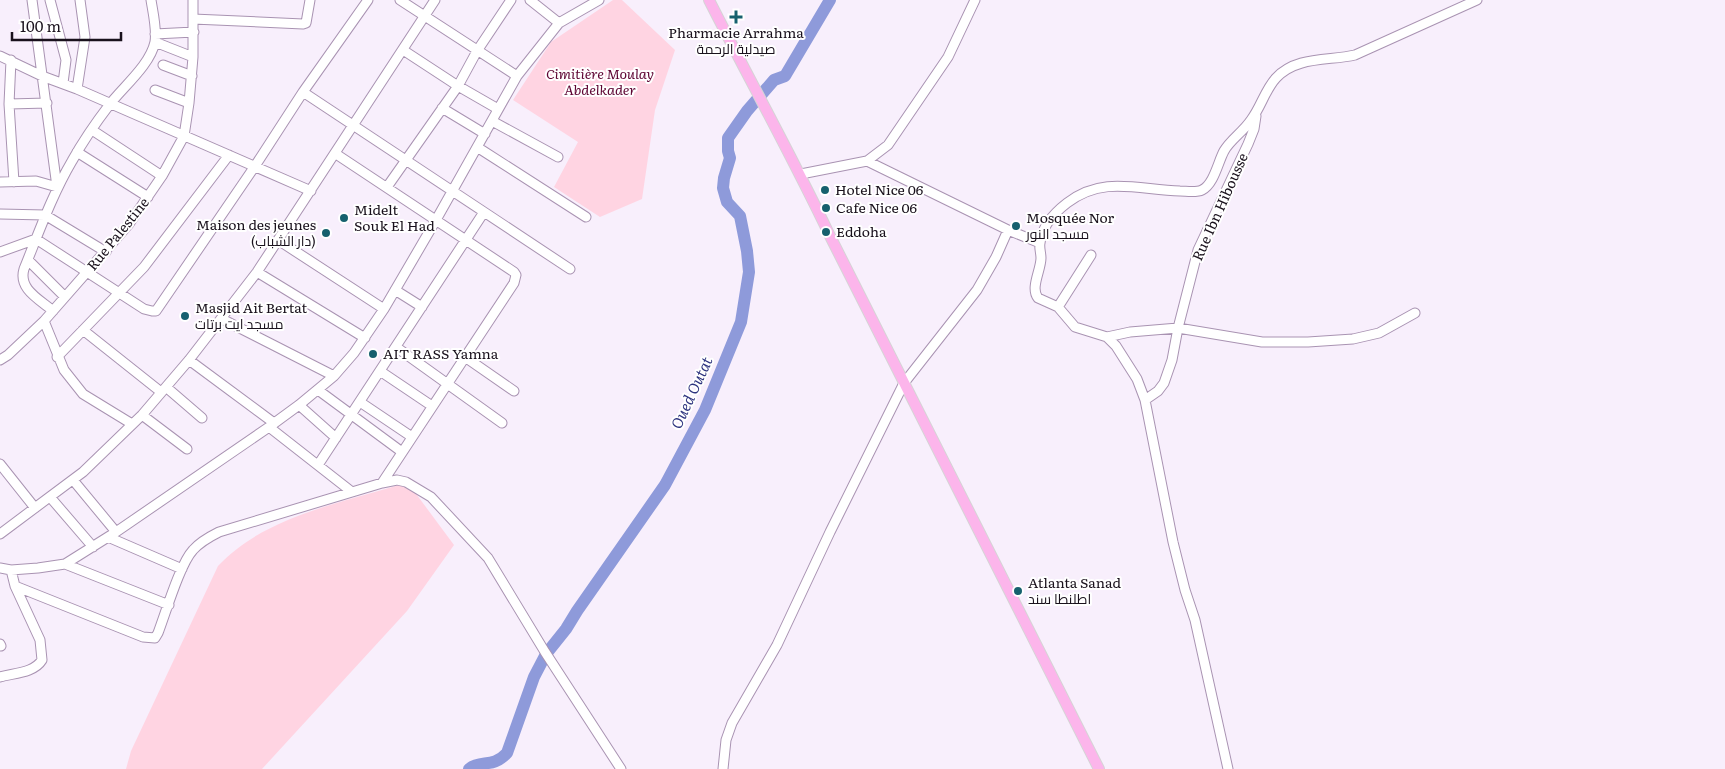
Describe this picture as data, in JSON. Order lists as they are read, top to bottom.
{
  "streets": {
    "street": ["Rue Ibn Hibousse", "Rue Palestine"]
  },
  "water": ["Oued Outat"],
  "parks": ["Cimitière Moulay Abdelkader"],
  "places": {
    "health": ["Pharmacie Arrahma صيدلية الرحمة"],
    "other": [
      "Hotel Nice 06",
      "Cafe Nice 06",
      "Midelt Souk El Had",
      "Mosquée Nor مسجد النور",
      "Eddoha",
      "Maison des jeunes (دار الشباب)",
      "Masjid Ait Bertat مسجد ايت برتات",
      "AIT RASS Yamna",
      "Atlanta Sanad اطلنطا سند"
    ]
  },
  "scale_bar": "100 m"
}
